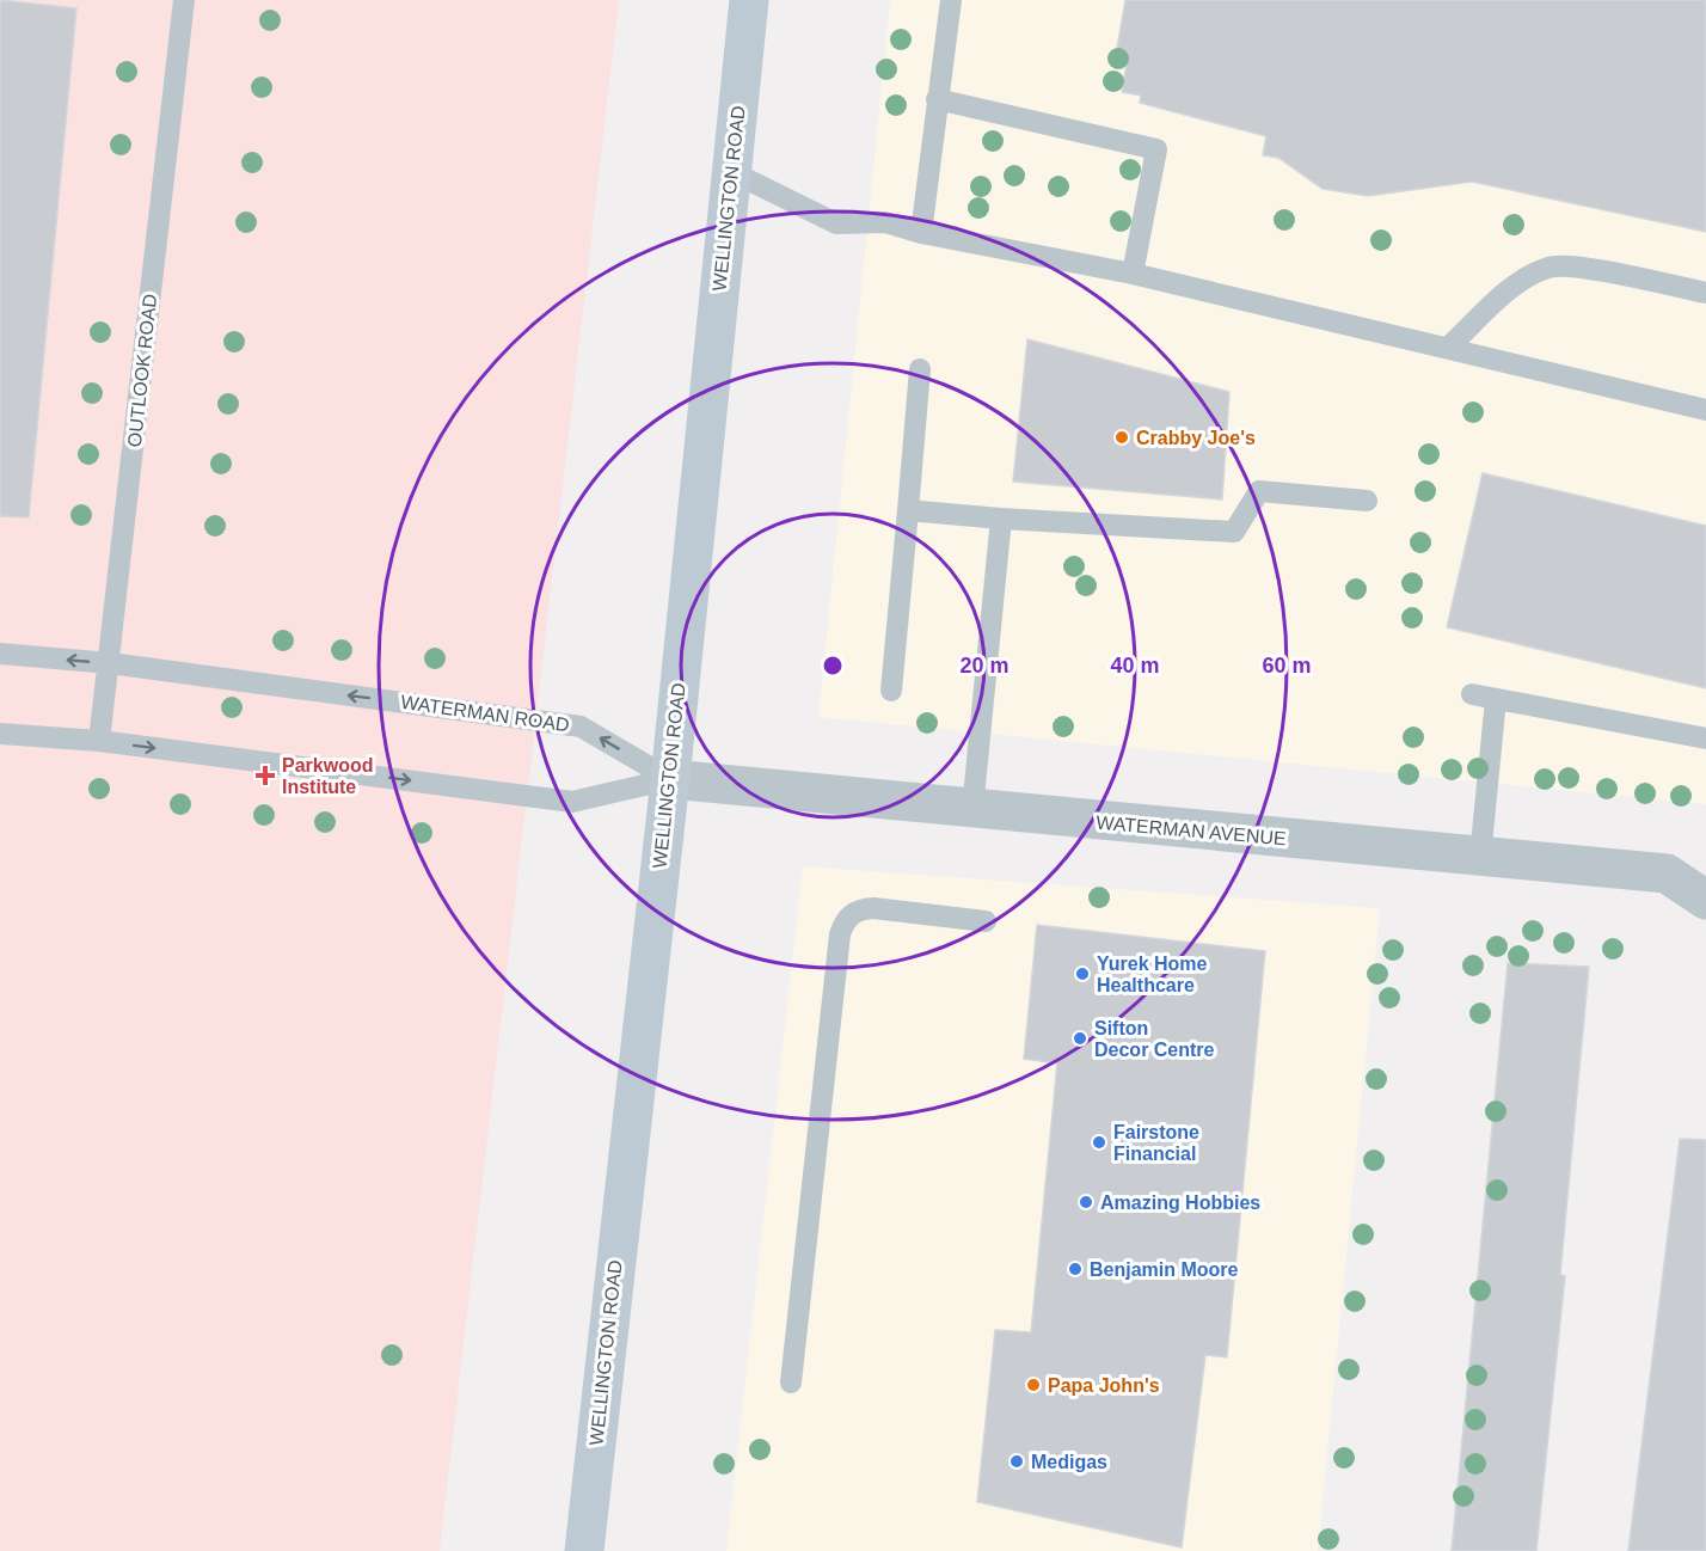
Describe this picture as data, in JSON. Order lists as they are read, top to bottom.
{
  "streets": {
    "main road": ["WELLINGTON ROAD"],
    "street": ["WATERMAN AVENUE"],
    "lane": ["OUTLOOK ROAD", "WATERMAN ROAD"]
  },
  "crossings": [
    ["WELLINGTON ROAD", "WATERMAN ROAD"],
    ["WELLINGTON ROAD", "WATERMAN AVENUE"],
    ["OUTLOOK ROAD", "WATERMAN ROAD"],
    ["WATERMAN ROAD", "WATERMAN AVENUE"]
  ],
  "places": {
    "other": [
      "Crabby Joe's",
      "Yurek Home Healthcare",
      "Sifton Decor Centre",
      "Fairstone Financial",
      "Amazing Hobbies",
      "Benjamin Moore",
      "Papa John's",
      "Medigas"
    ],
    "health": ["Parkwood Institute"]
  },
  "rings": ["20 m", "40 m", "60 m"]
}
